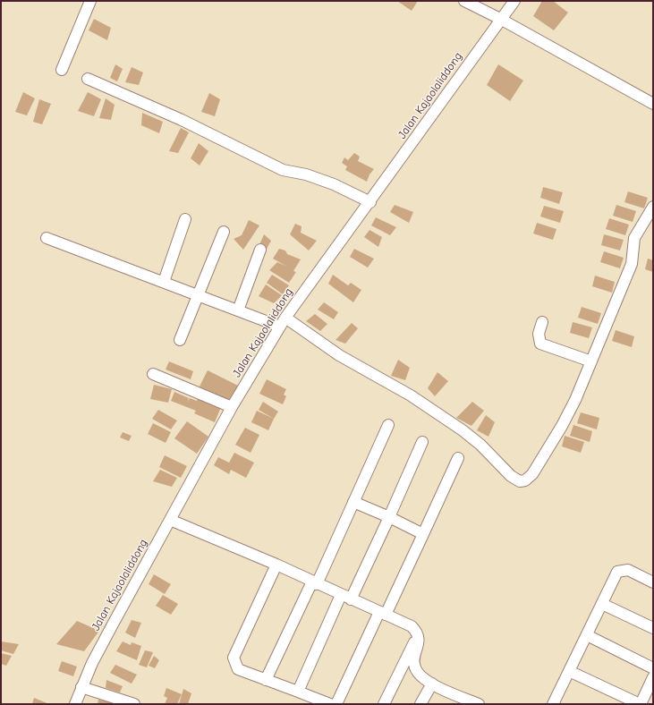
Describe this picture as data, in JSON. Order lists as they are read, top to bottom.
{
  "streets": {
    "street": ["Jalan Kajaolaliddong"]
  }
}
